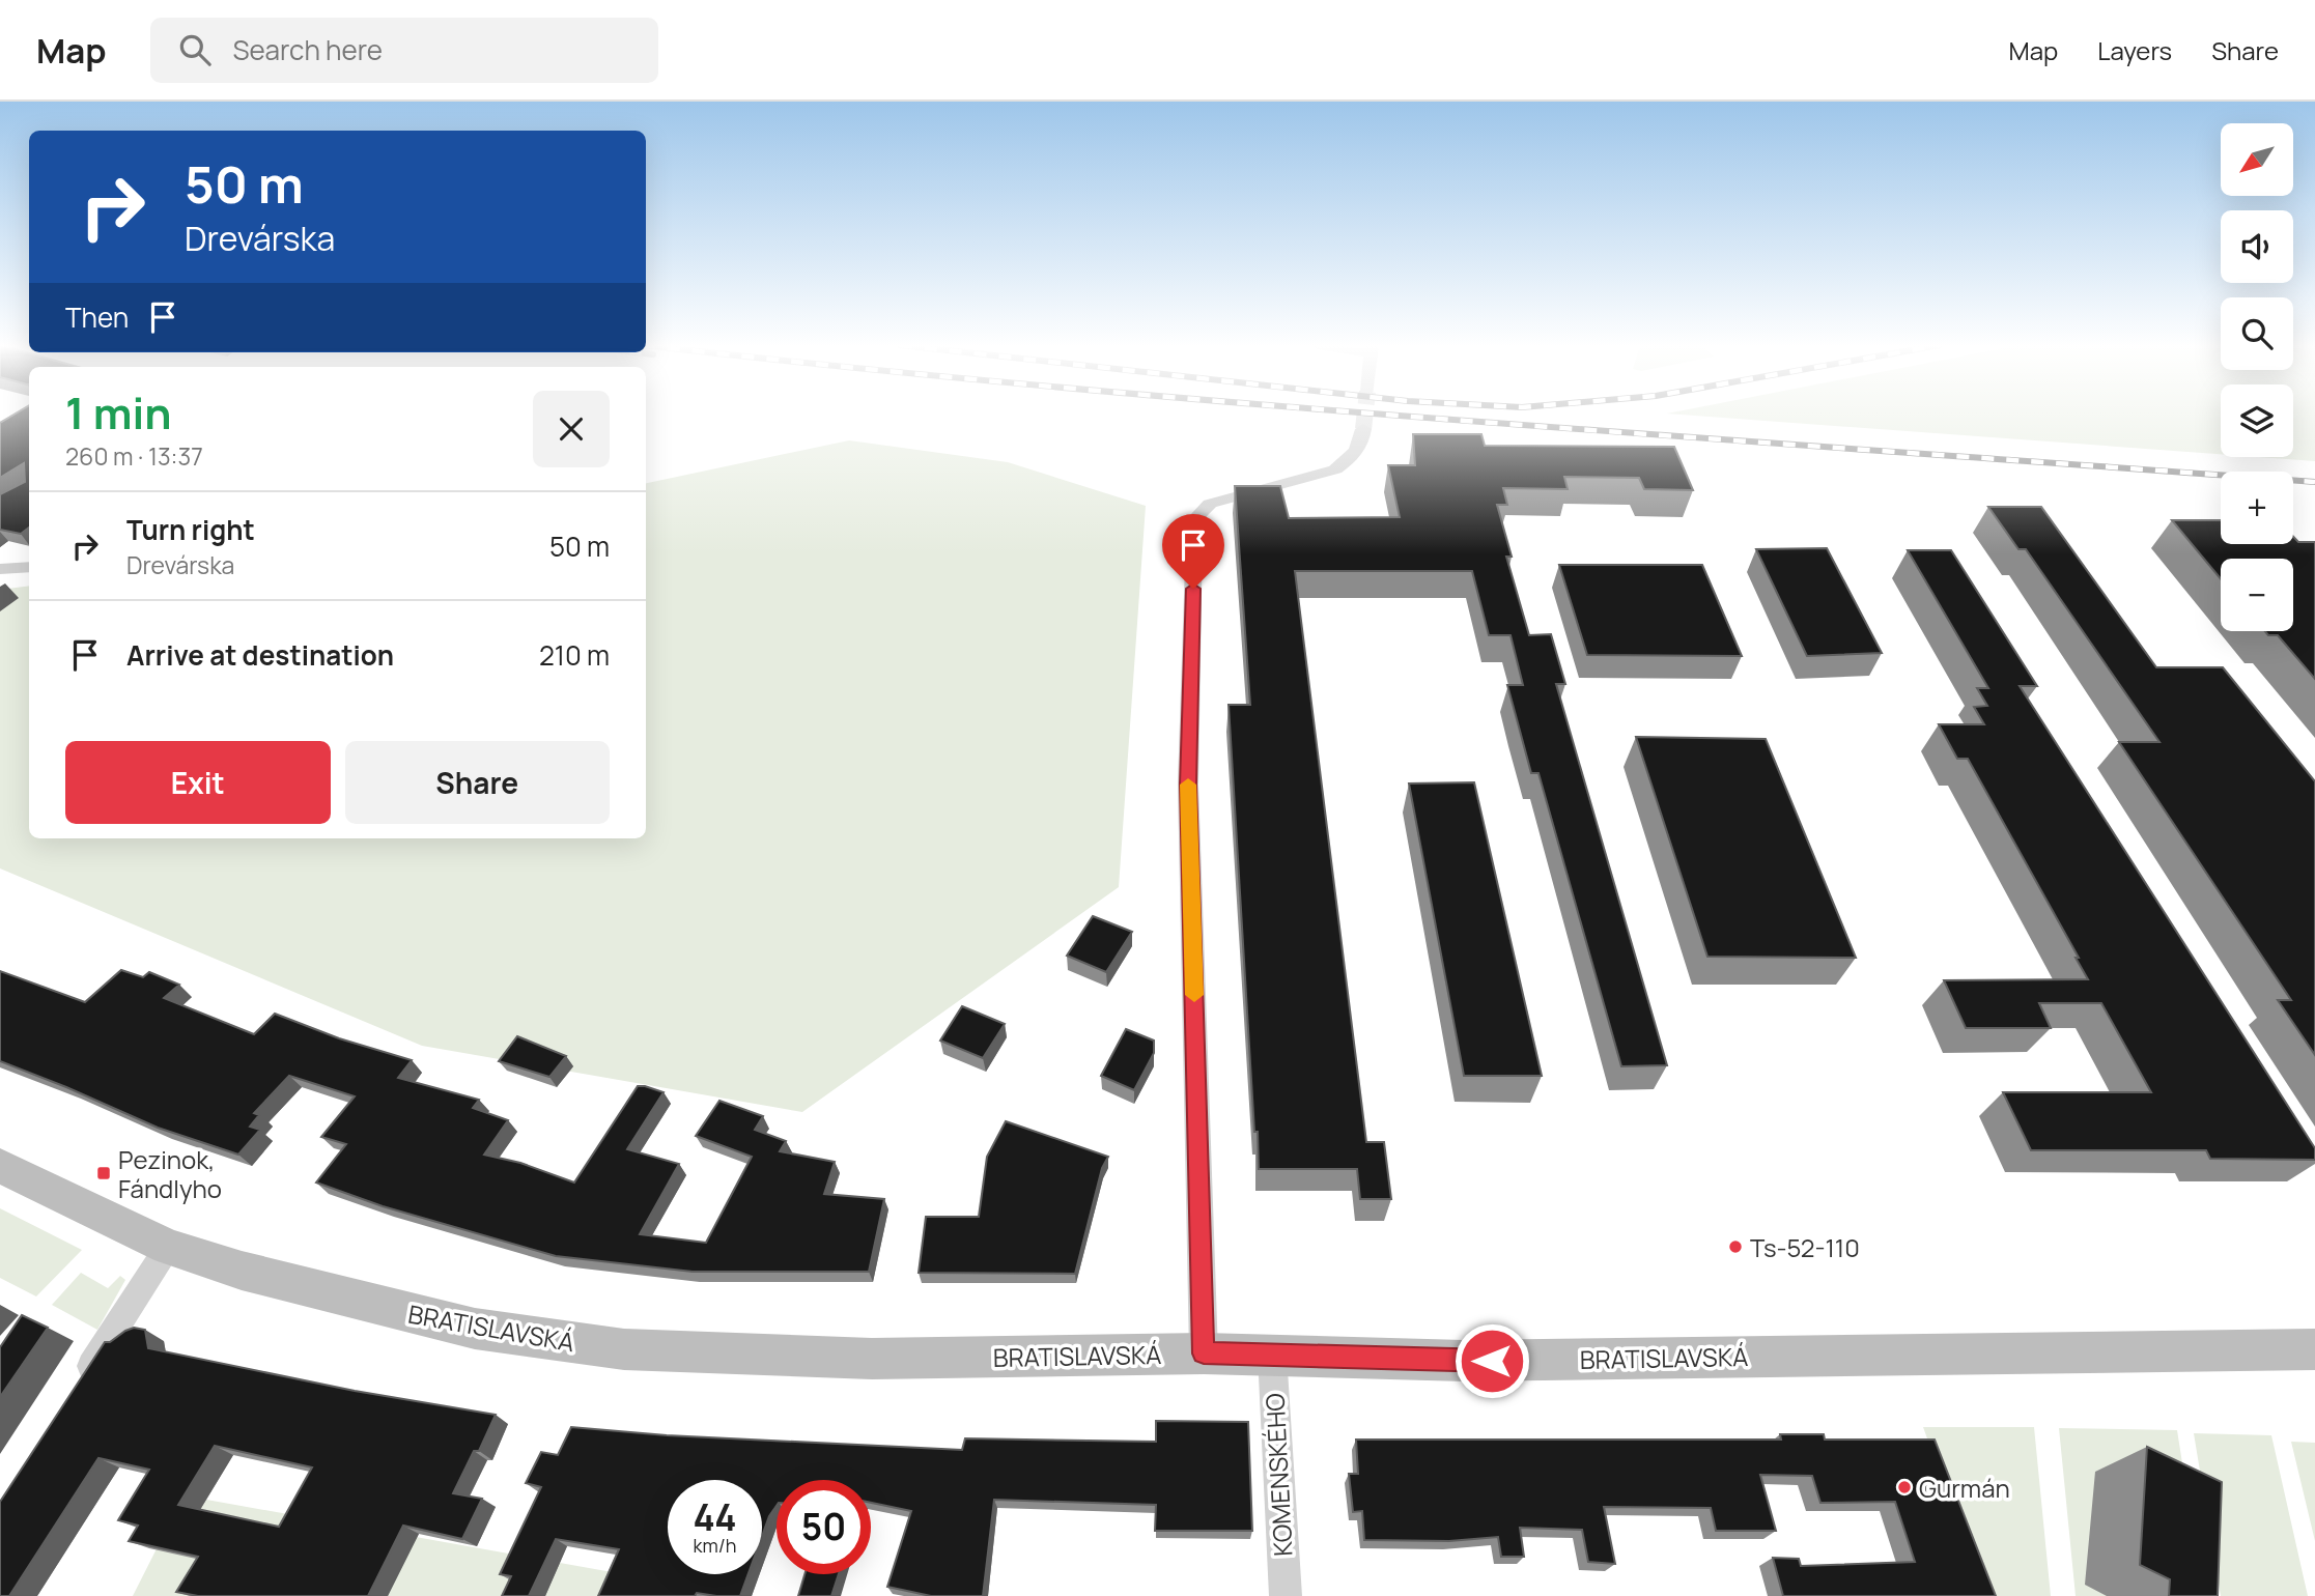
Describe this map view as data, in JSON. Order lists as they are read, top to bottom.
{
  "streets": {
    "main road": ["BRATISLAVSKÁ"],
    "street": ["KOMENSKÉHO"]
  },
  "crossings": [
    ["BRATISLAVSKÁ", "KOMENSKÉHO"]
  ],
  "places": {
    "transit": ["Pezinok, Fándlyho"],
    "other": ["Ts-52-110", "Gurmán"]
  },
  "north": "bottom left",
  "page": {
    "header": "Map",
    "search": "Search here",
    "nav": ["Map", "Layers", "Share"],
    "map_buttons": ["+", "−"],
    "turn": ["50 m", "Drevárska"],
    "then": "Then",
    "heading": ["1 min", "260 m · 13:37"],
    "list": [
      {
        "name": "Turn right",
        "note": "Drevárska",
        "value": "50 m"
      },
      {
        "name": "Arrive at destination",
        "value": "210 m"
      }
    ],
    "buttons": ["Exit", "Share"],
    "speed": "44 km/h",
    "limit": "50"
  }
}
